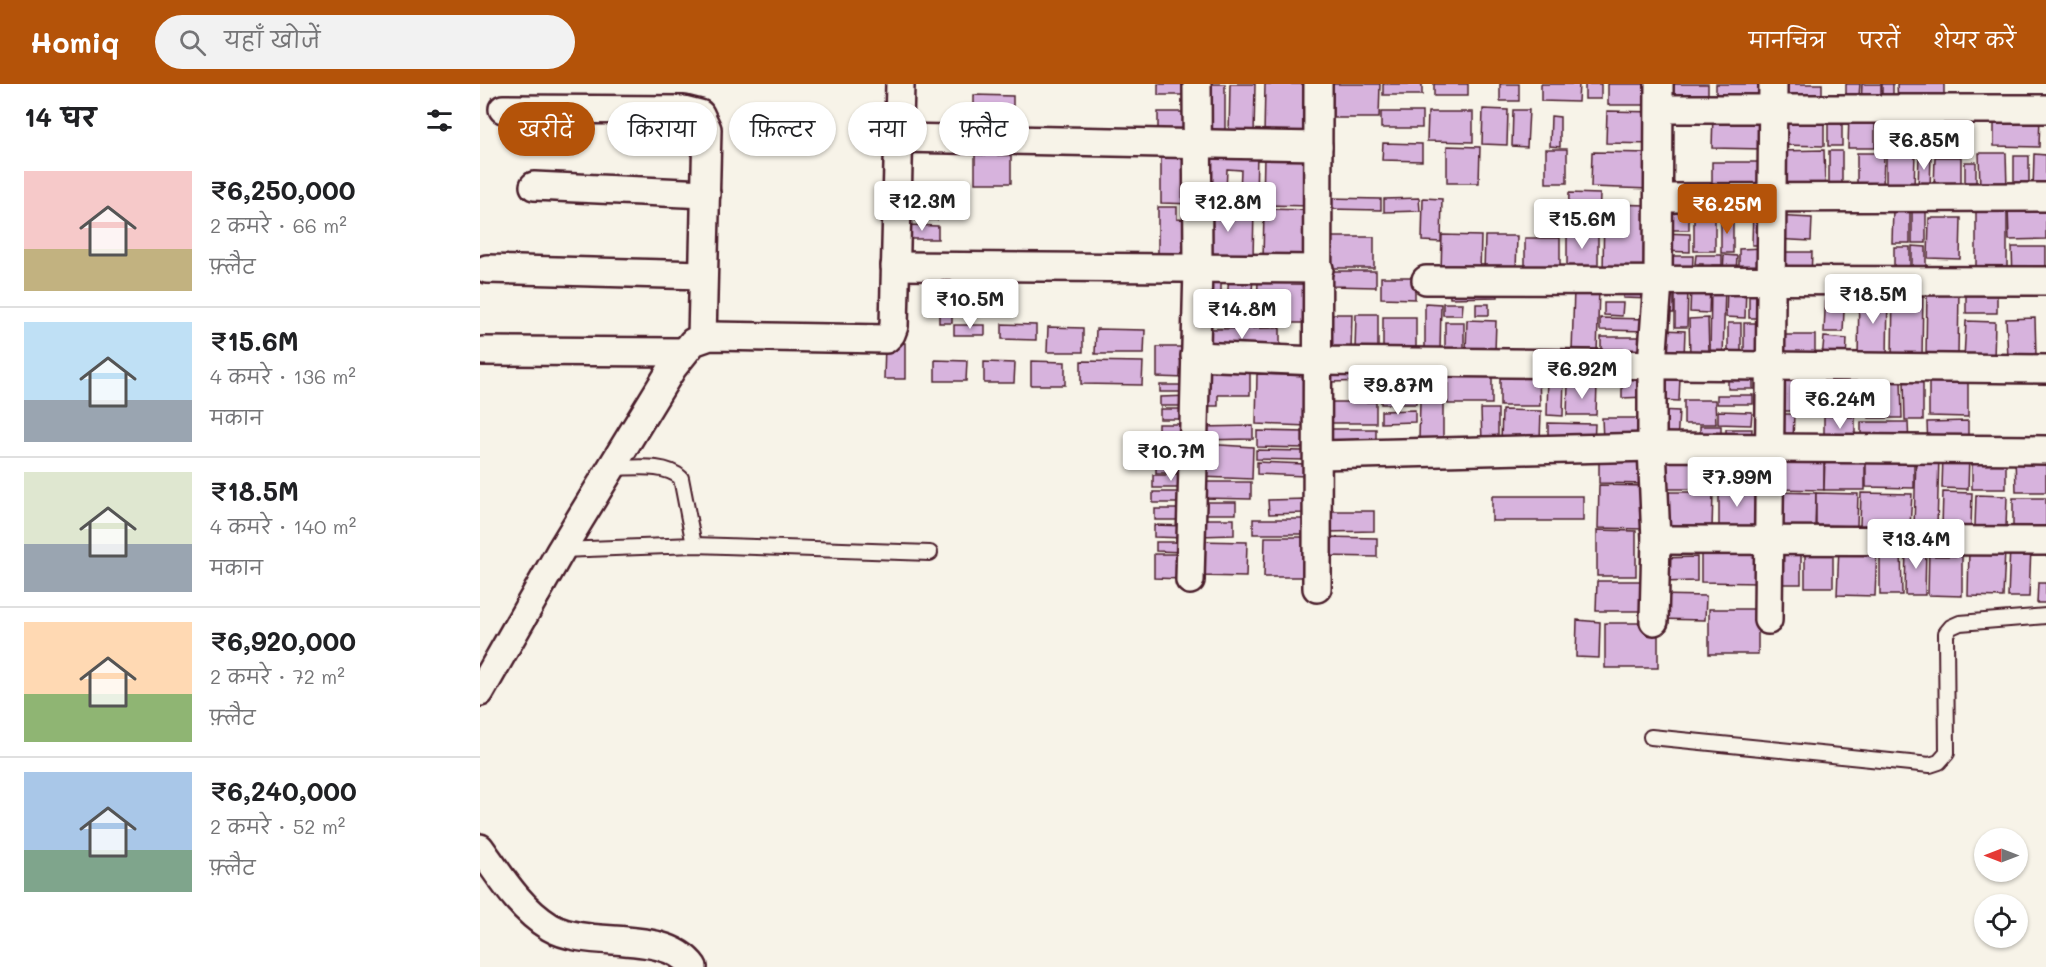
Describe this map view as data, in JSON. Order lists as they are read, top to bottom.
{
  "north": "left",
  "page": {
    "header": "Homiq",
    "search": "यहाँ खोजें",
    "nav": ["मानचित्र", "परतें", "शेयर करें"],
    "heading": "14 घर",
    "chip": [
      "खरीदें",
      "किराया",
      "फ़िल्टर",
      "नया",
      "फ़्लैट"
    ],
    "price": [
      "₹6.85M",
      "₹12.3M",
      "₹12.8M",
      "₹6.25M",
      "₹15.6M",
      "₹18.5M",
      "₹10.5M",
      "₹14.8M",
      "₹6.92M",
      "₹9.87M",
      "₹6.24M",
      "₹10.7M",
      "₹7.99M",
      "₹13.4M"
    ],
    "list": [
      {
        "name": "₹6,250,000",
        "note": "2 कमरे · 66 m² · फ़्लैट"
      },
      {
        "name": "₹15.6M",
        "note": "4 कमरे · 136 m² · मकान"
      },
      {
        "name": "₹18.5M",
        "note": "4 कमरे · 140 m² · मकान"
      },
      {
        "name": "₹6,920,000",
        "note": "2 कमरे · 72 m² · फ़्लैट"
      },
      {
        "name": "₹6,240,000",
        "note": "2 कमरे · 52 m² · फ़्लैट"
      }
    ]
  }
}
